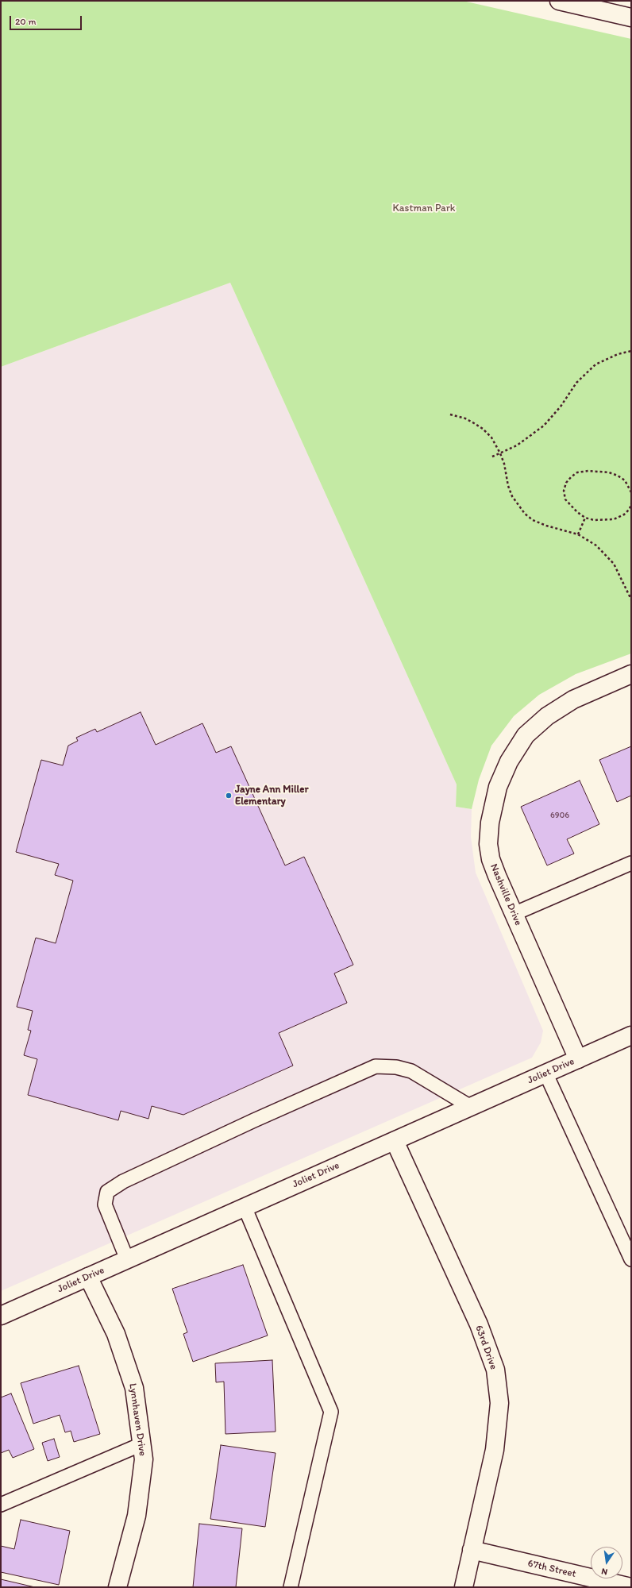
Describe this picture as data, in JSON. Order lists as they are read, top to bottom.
{
  "streets": {
    "street": [
      "Nashville Drive",
      "Joliet Drive",
      "63rd Drive",
      "Lynnhaven Drive",
      "67th Street"
    ]
  },
  "crossings": [
    ["Nashville Drive", "Joliet Drive"],
    ["Joliet Drive", "63rd Drive"],
    ["Joliet Drive", "Lynnhaven Drive"],
    ["63rd Drive", "67th Street"]
  ],
  "parks": ["Kastman Park"],
  "places": ["Jayne Ann Miller Elementary"],
  "house_numbers": ["6906"],
  "scale_bar": "20 m",
  "north": "bottom"
}
